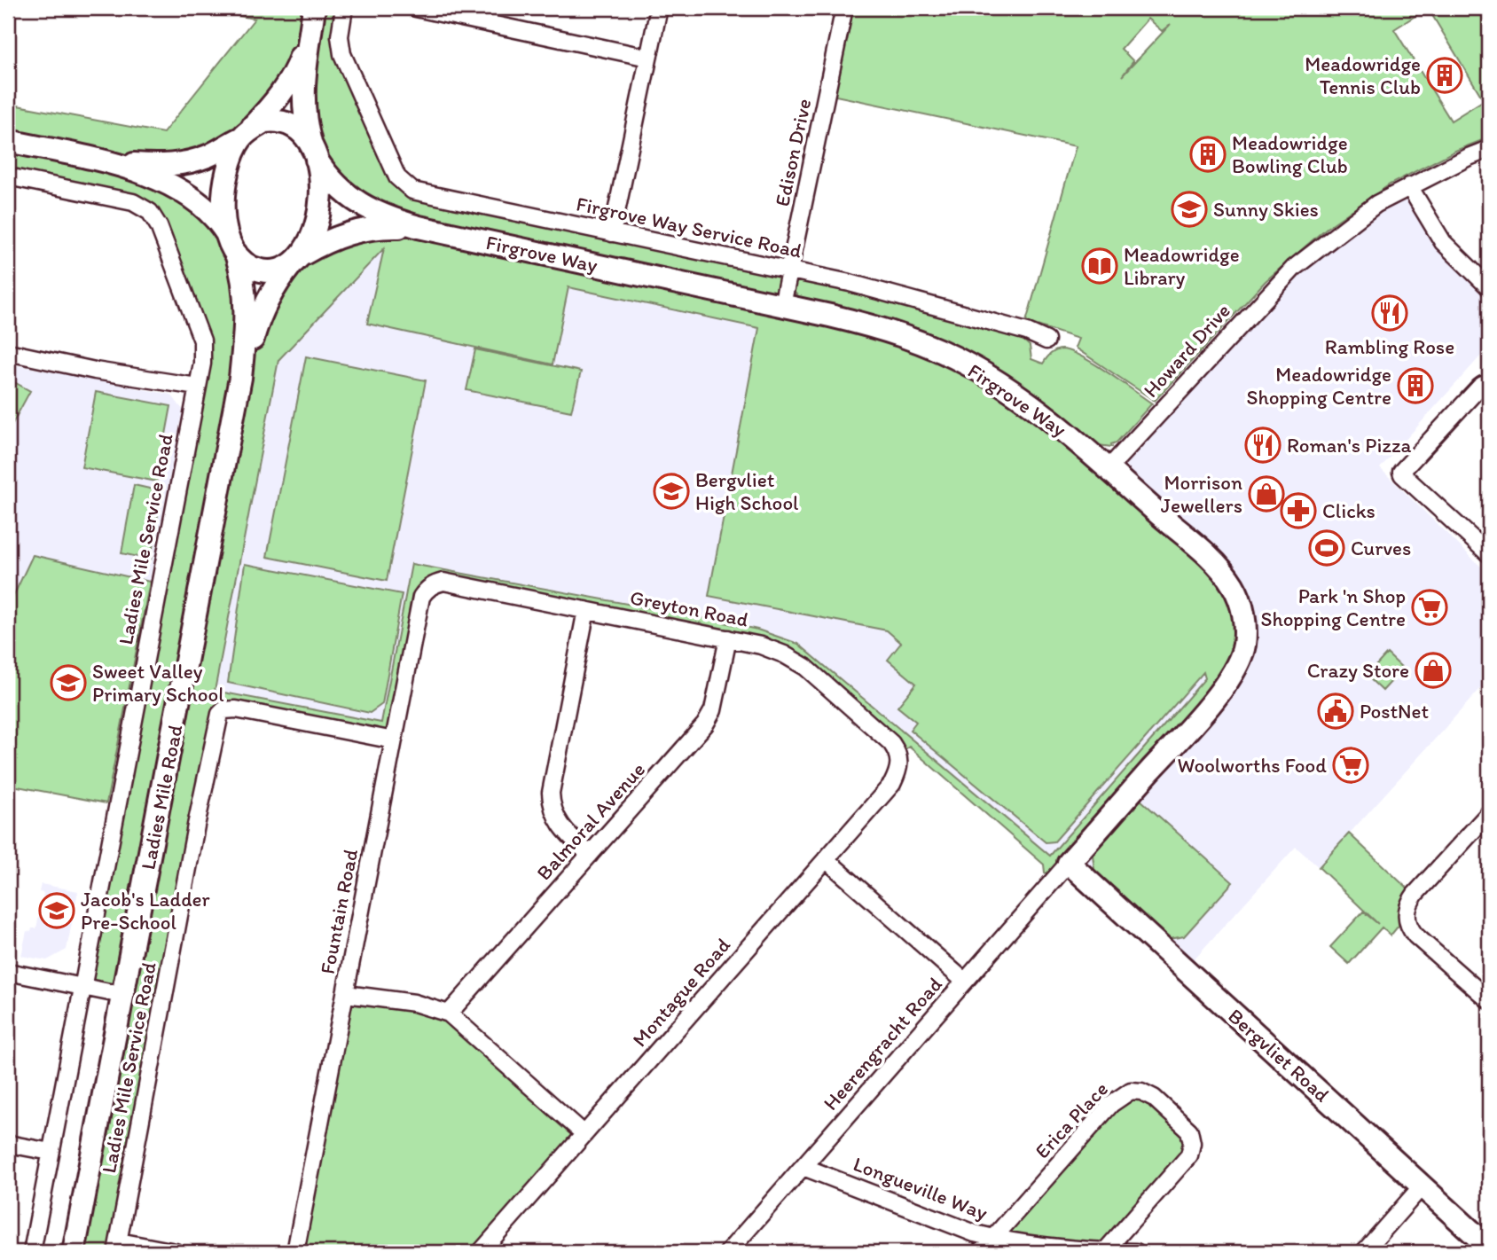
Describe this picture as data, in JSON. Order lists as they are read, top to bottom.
{
  "streets": {
    "street": [
      "Edison Drive",
      "Firgrove Way Service Road",
      "Firgrove Way",
      "Howard Drive",
      "Ladies Mile Service Road",
      "Greyton Road",
      "Ladies Mile Road",
      "Balmoral Avenue",
      "Fountain Road",
      "Montague Road",
      "Heerengracht Road",
      "Bergvliet Road",
      "Erica Place",
      "Longueville Way"
    ]
  },
  "crossings": [
    ["Edison Drive", "Firgrove Way Service Road"],
    ["Edison Drive", "Firgrove Way"],
    ["Firgrove Way", "Howard Drive"],
    ["Firgrove Way", "Ladies Mile Road"],
    ["Firgrove Way", "Heerengracht Road"],
    ["Firgrove Way", "Bergvliet Road"],
    ["Ladies Mile Service Road", "Fountain Road"],
    ["Greyton Road", "Balmoral Avenue"],
    ["Greyton Road", "Fountain Road"],
    ["Greyton Road", "Montague Road"],
    ["Heerengracht Road", "Bergvliet Road"],
    ["Heerengracht Road", "Longueville Way"],
    ["Erica Place", "Longueville Way"]
  ],
  "places": {
    "building": ["Meadowridge Tennis Club", "Meadowridge Bowling Club", "Meadowridge Shopping Centre"],
    "school or university": [
      "Sunny Skies",
      "Bergvliet High School",
      "Sweet Valley Primary School",
      "Jacob's Ladder Pre-School"
    ],
    "library": ["Meadowridge Library"],
    "restaurant": ["Rambling Rose", "Roman's Pizza"],
    "shop": ["Morrison Jewellers", "Crazy Store"],
    "pharmacy": ["Clicks"],
    "sports": ["Curves"],
    "supermarket": ["Park 'n Shop Shopping Centre", "Woolworths Food"],
    "public building": ["PostNet"]
  }
}
